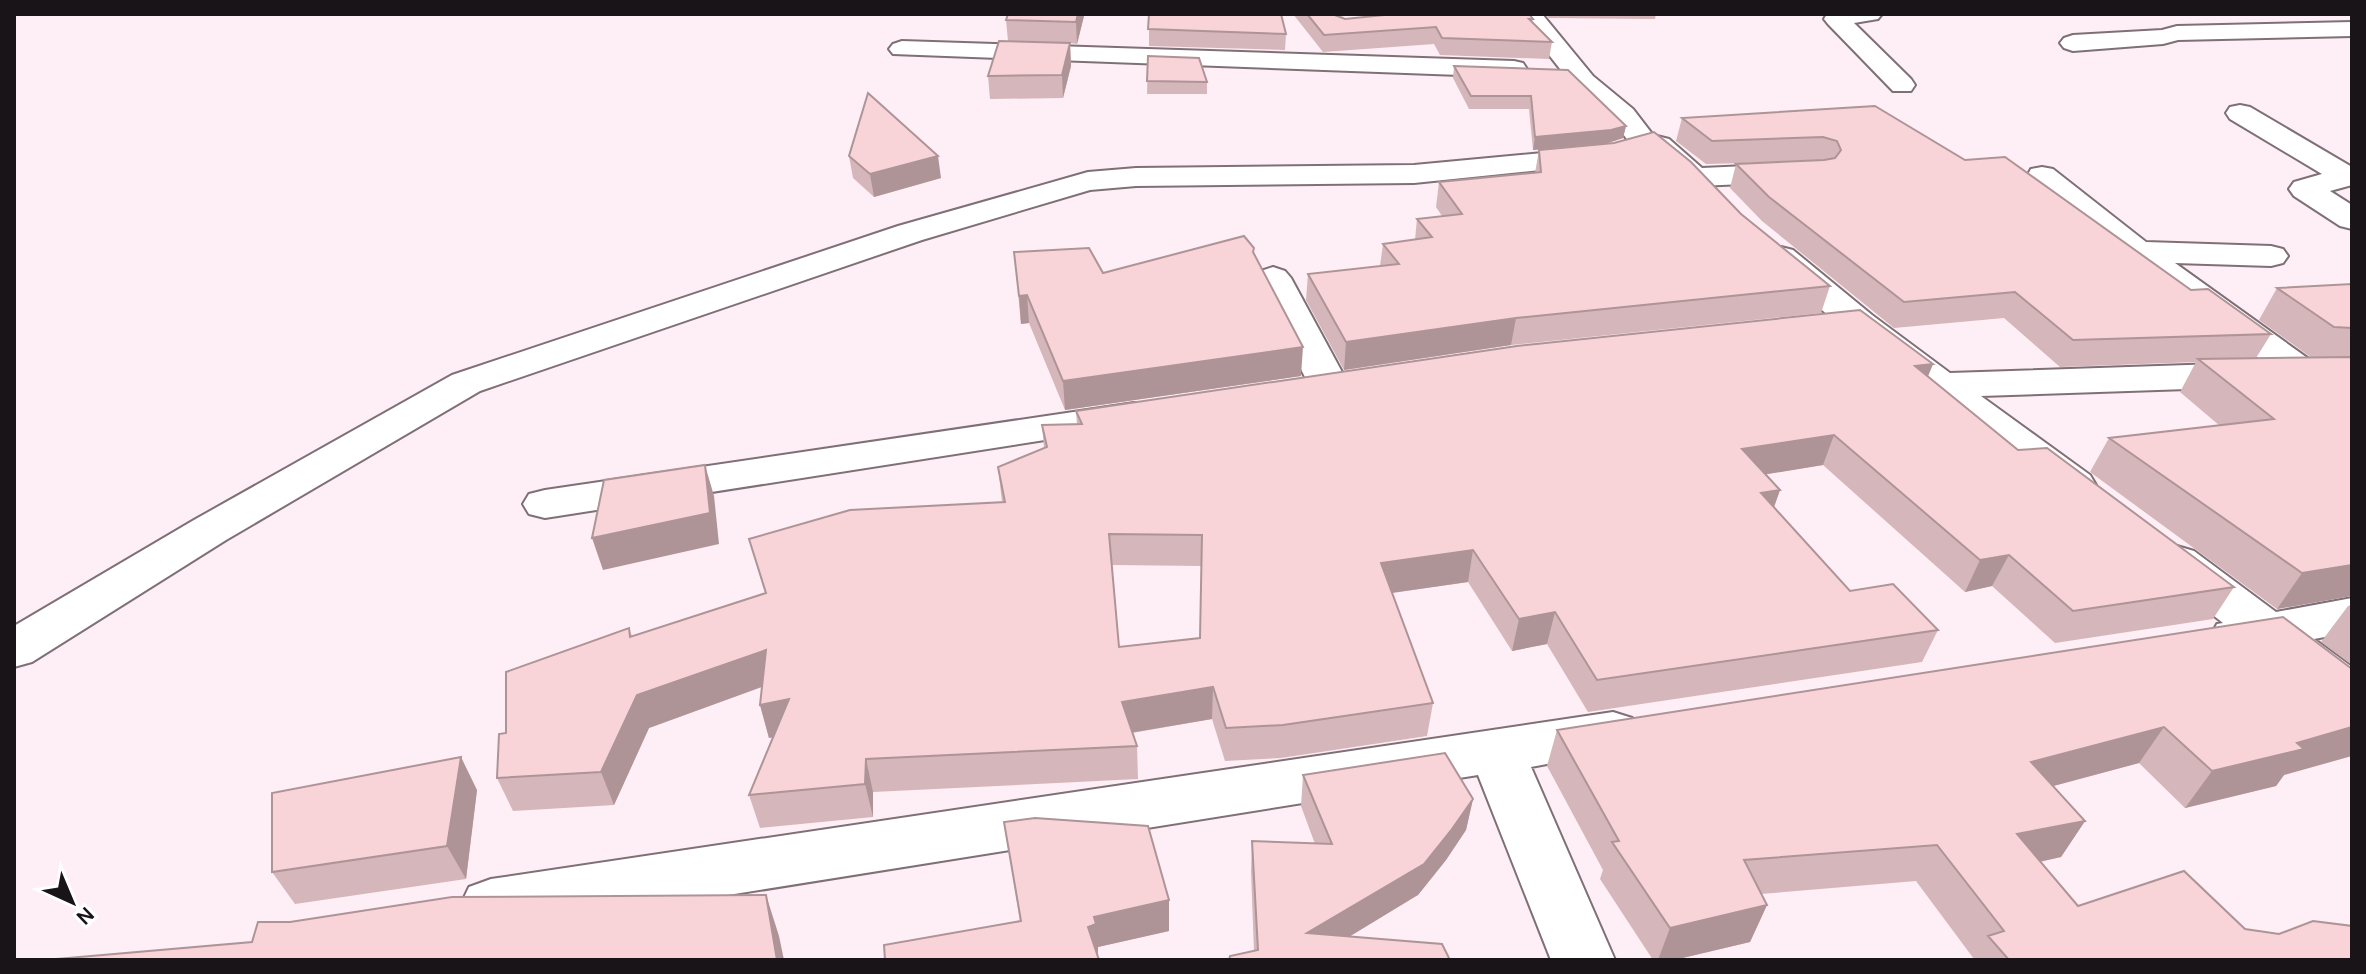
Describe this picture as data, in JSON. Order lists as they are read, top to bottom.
{
  "north": "bottom right"
}
